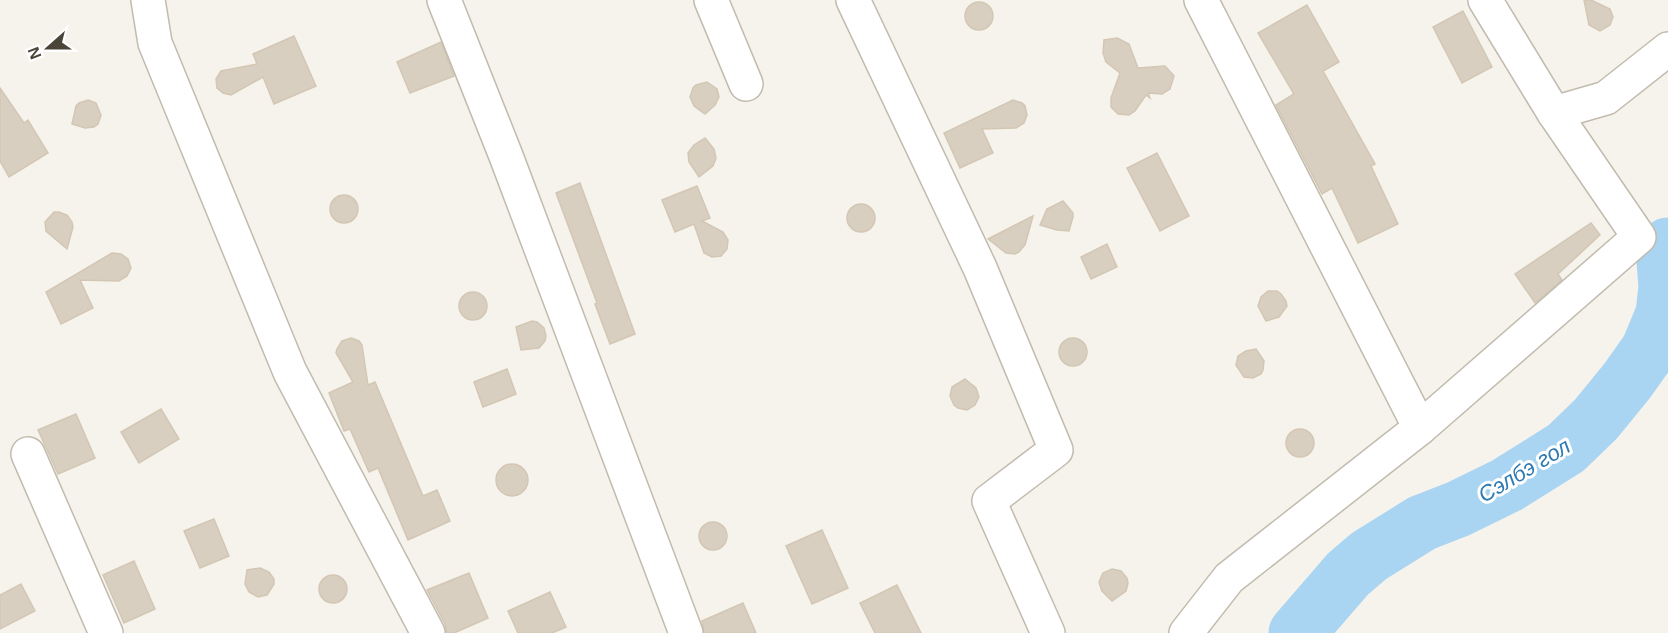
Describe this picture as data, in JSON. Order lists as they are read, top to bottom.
{
  "water": ["Сэлбэ гол"],
  "north": "left"
}
